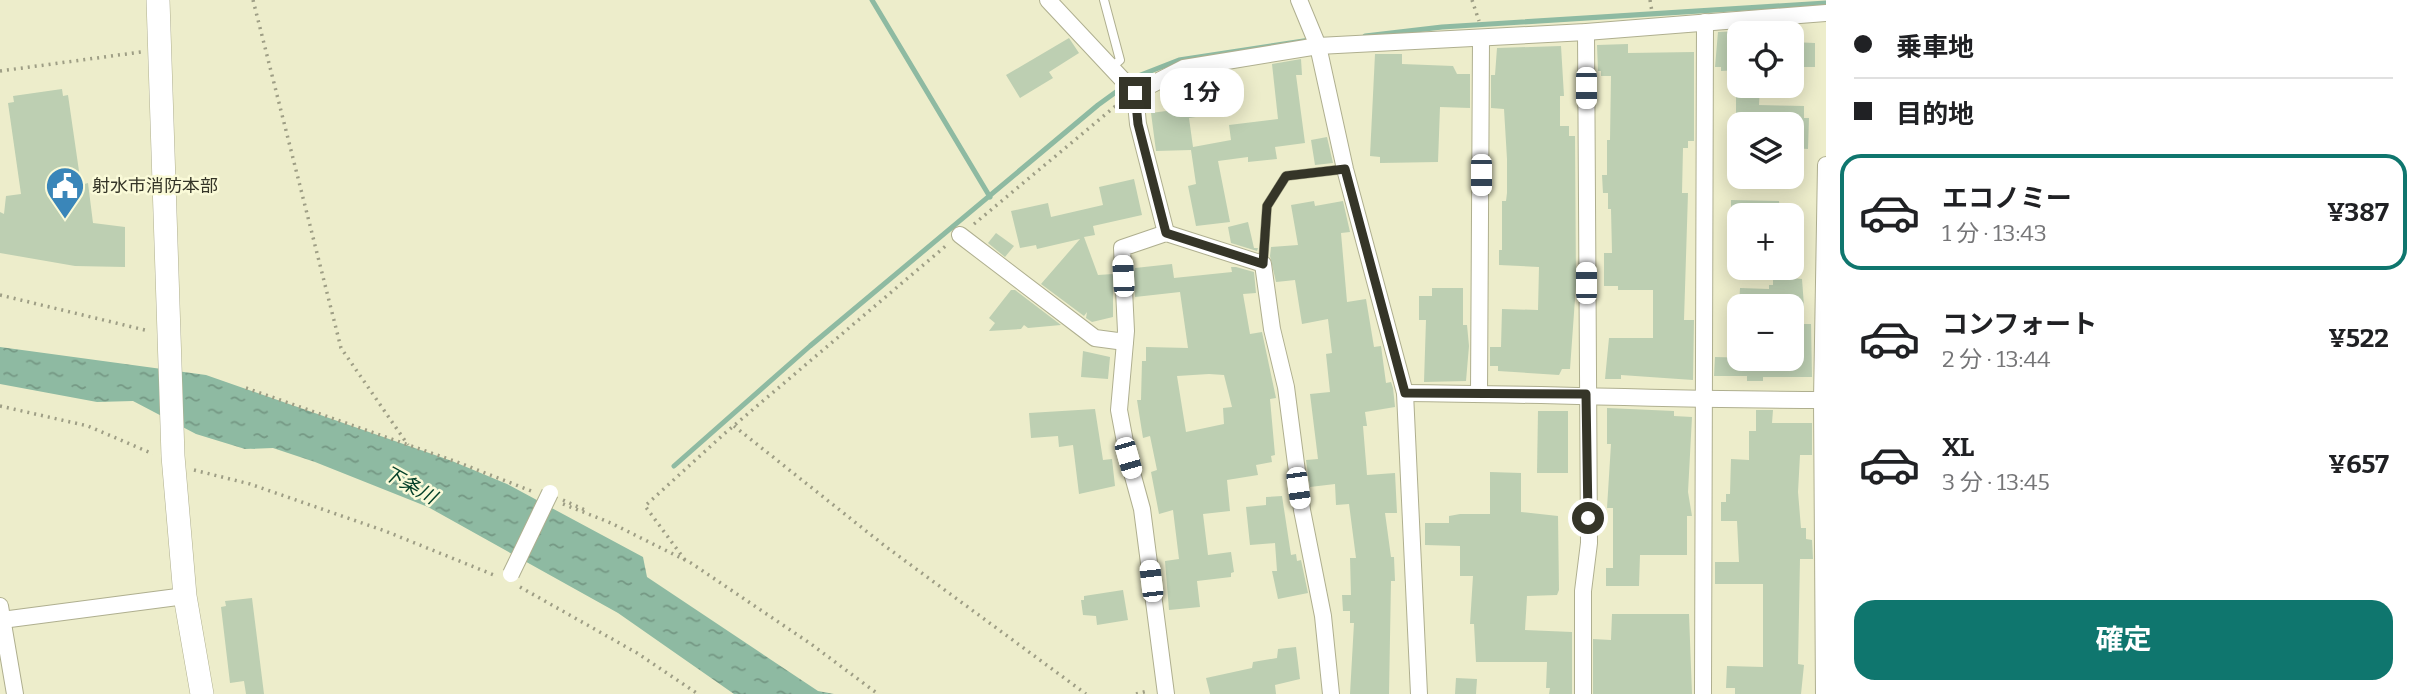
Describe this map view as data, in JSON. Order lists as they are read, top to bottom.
{
  "water": ["下条川"],
  "places": {
    "public building": ["射水市消防本部"]
  },
  "page": {
    "banner": ["乗車地", "目的地"],
    "map_buttons": ["+", "−"],
    "bubble": "1 分",
    "list": [
      {
        "name": "エコノミー",
        "note": "1 分 · 13:43",
        "value": "¥387"
      },
      {
        "name": "コンフォート",
        "note": "2 分 · 13:44",
        "value": "¥522"
      },
      {
        "name": "XL",
        "note": "3 分 · 13:45",
        "value": "¥657"
      }
    ],
    "buttons": "確定"
  }
}
